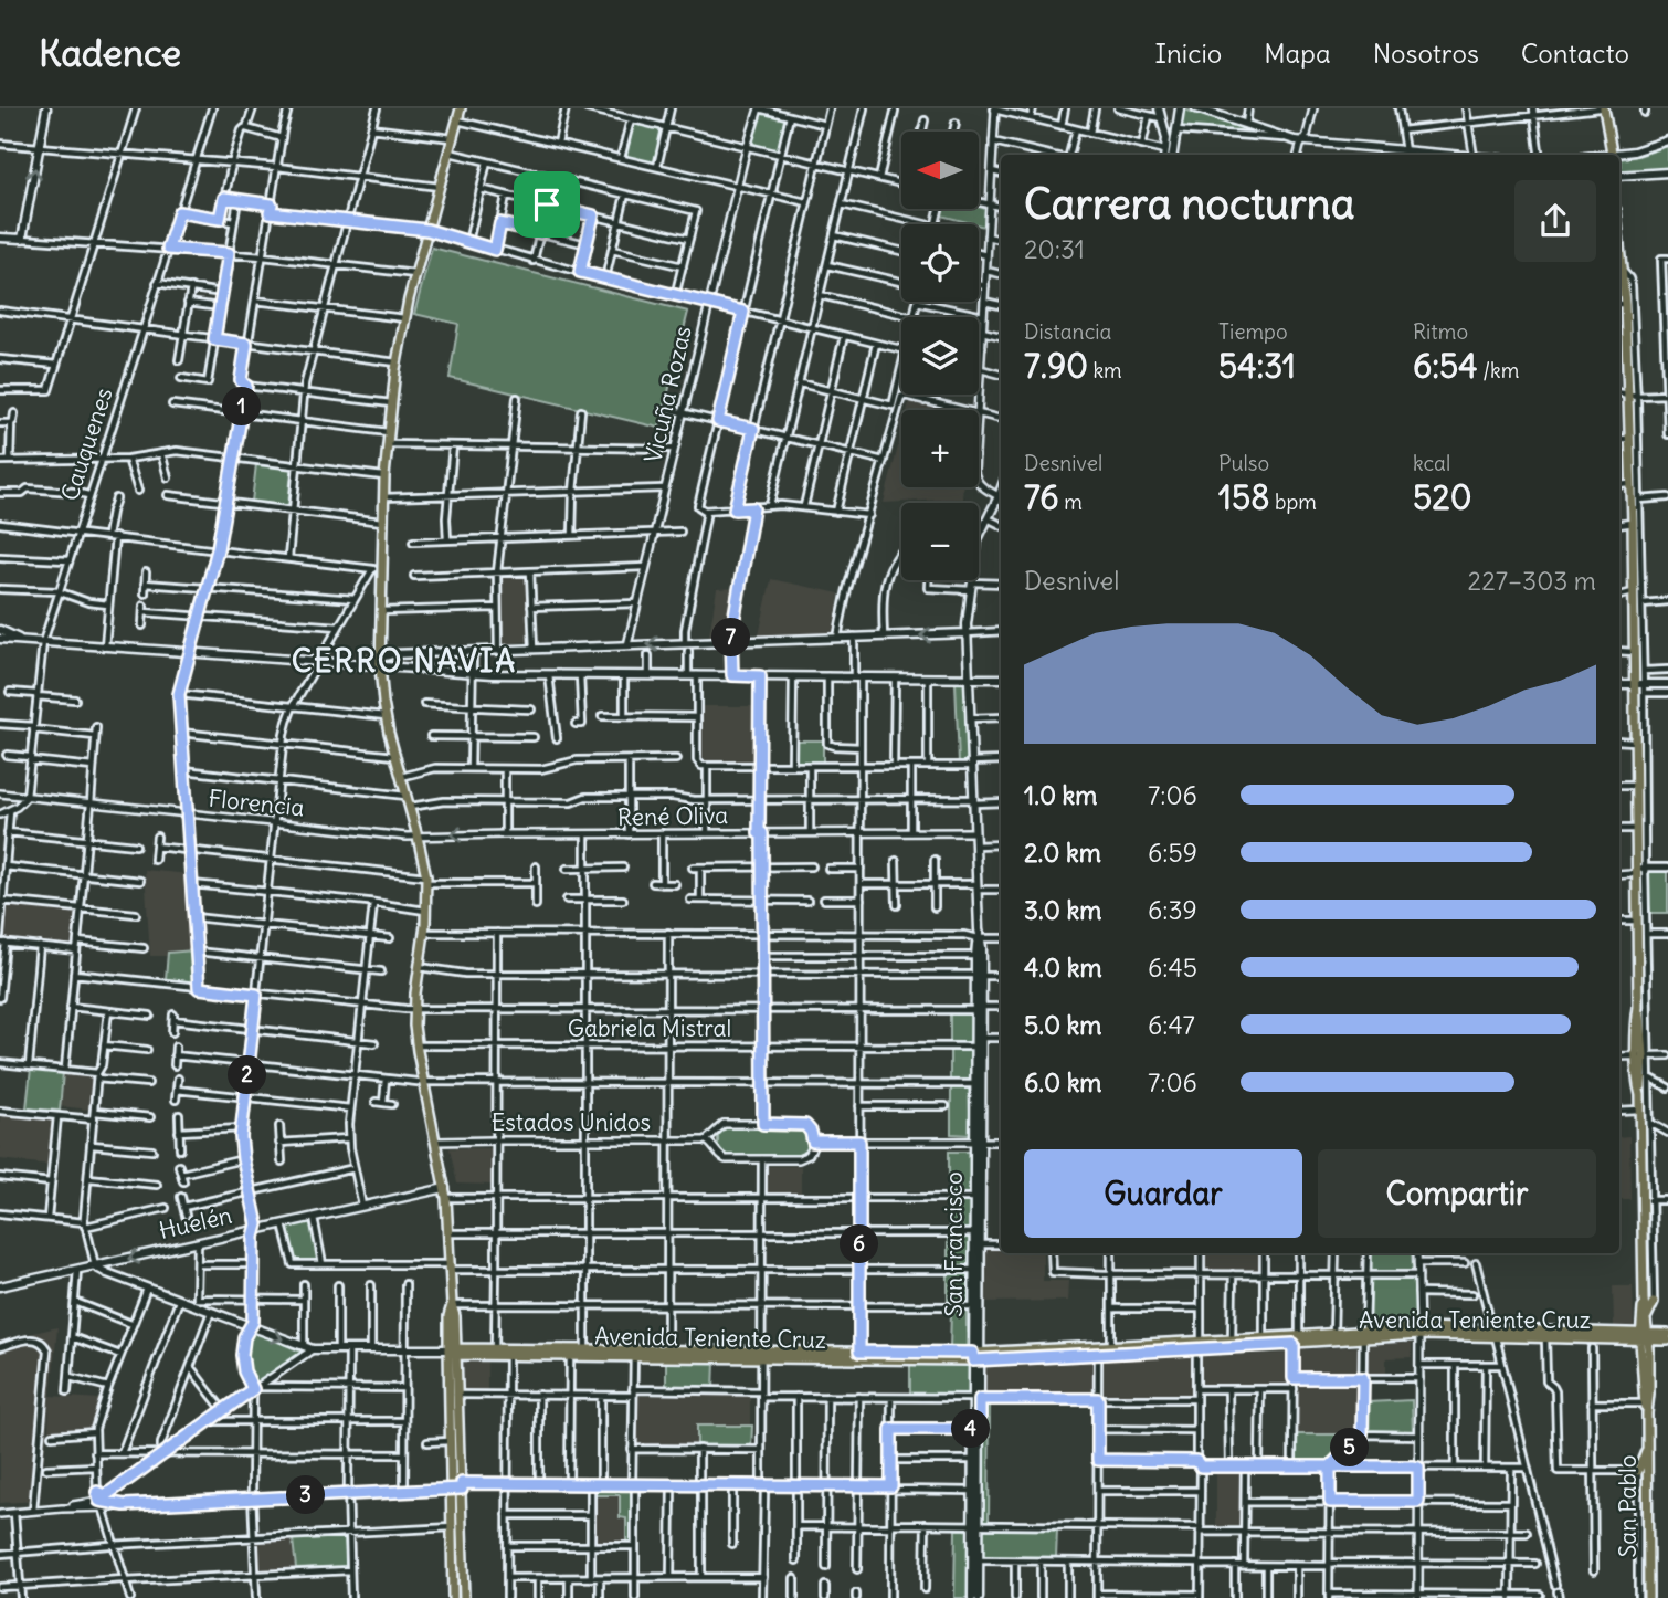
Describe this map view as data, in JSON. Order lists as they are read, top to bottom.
{
  "streets": {
    "main road": [
      "Huelén",
      "San Francisco",
      "Avenida Teniente Cruz",
      "San Pablo"
    ],
    "street": [
      "Vicuña Rozas",
      "Cauquenes",
      "Florencia",
      "René Oliva",
      "Gabriela Mistral",
      "Estados Unidos"
    ]
  },
  "crossings": [
    ["Cauquenes", "Florencia"],
    ["Florencia", "René Oliva"],
    ["René Oliva", "San Francisco"],
    ["Gabriela Mistral", "San Francisco"],
    ["Huelén", "Avenida Teniente Cruz"],
    ["San Francisco", "Avenida Teniente Cruz"],
    ["Avenida Teniente Cruz", "San Pablo"]
  ],
  "districts": ["CERRO NAVIA"],
  "north": "left",
  "page": {
    "header": "Kadence",
    "nav": [
      "Inicio",
      "Mapa",
      "Nosotros",
      "Contacto"
    ],
    "map_buttons": ["+", "−"],
    "heading": ["Carrera nocturna", "20:31"],
    "stats": [
      ["Distancia", "7.90 km"],
      ["Tiempo", "54:31"],
      ["Ritmo", "6:54 /km"],
      ["Desnivel", "76 m"],
      ["Pulso", "158 bpm"],
      ["kcal", "520"]
    ],
    "pins": [
      "1",
      "7",
      "2",
      "6",
      "4",
      "5",
      "3"
    ],
    "chart": ["Desnivel", "227–303 m"],
    "list": [
      {
        "name": "1.0 km",
        "note": "7:06"
      },
      {
        "name": "2.0 km",
        "note": "6:59"
      },
      {
        "name": "3.0 km",
        "note": "6:39"
      },
      {
        "name": "4.0 km",
        "note": "6:45"
      },
      {
        "name": "5.0 km",
        "note": "6:47"
      },
      {
        "name": "6.0 km",
        "note": "7:06"
      }
    ],
    "buttons": ["Guardar", "Compartir"]
  }
}
